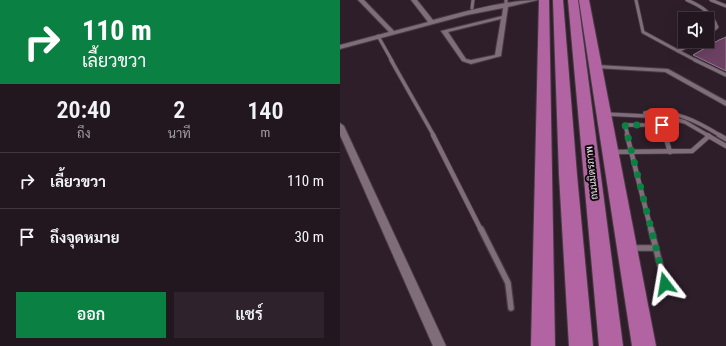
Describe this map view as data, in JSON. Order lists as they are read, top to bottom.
{
  "streets": {
    "highway": ["ถนนมิตรภาพ"]
  },
  "page": {
    "turn": ["110 m", "เลี้ยวขวา"],
    "eta": [
      "20:40",
      "ถึง",
      "2",
      "นาที",
      "140",
      "m"
    ],
    "list": [
      {
        "name": "เลี้ยวขวา",
        "value": "110 m"
      },
      {
        "name": "ถึงจุดหมาย",
        "value": "30 m"
      }
    ],
    "buttons": ["ออก", "แชร์"]
  }
}
